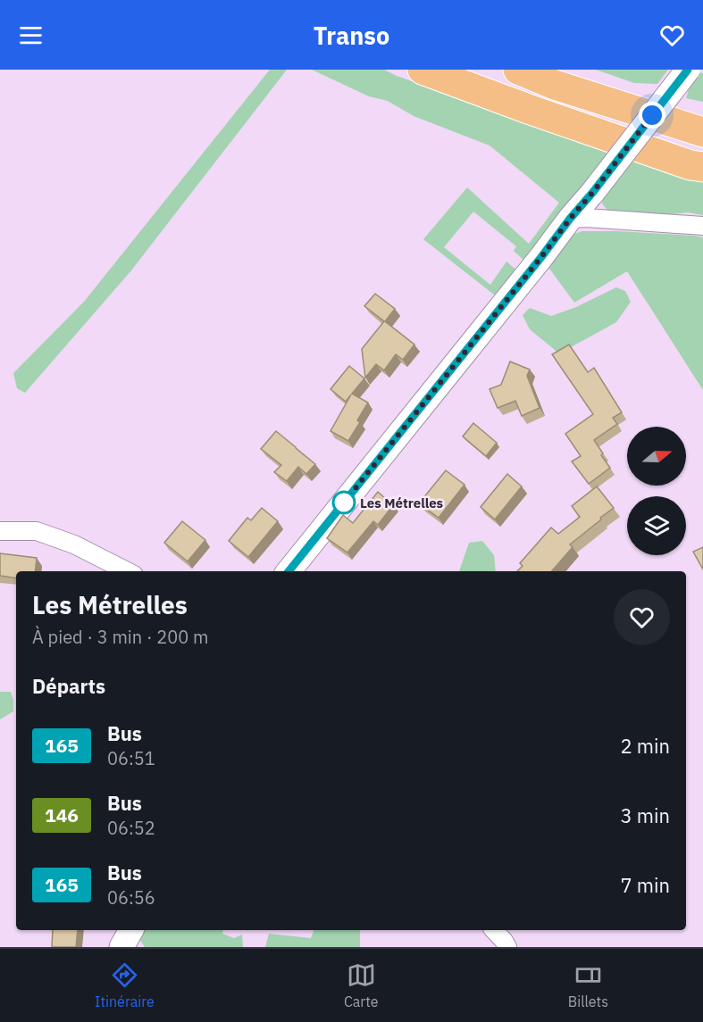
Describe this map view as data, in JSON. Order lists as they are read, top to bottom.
{
  "places": ["Les Métrelles"],
  "lines": ["bus line 165"],
  "north": "right",
  "page": {
    "header": "Transo",
    "heading": [
      ["Les Métrelles", "À pied · 3 min · 200 m"],
      "Départs"
    ],
    "list": [
      {
        "mark": "165",
        "name": "Bus",
        "note": "06:51",
        "value": "2 min"
      },
      {
        "mark": "146",
        "name": "Bus",
        "note": "06:52",
        "value": "3 min"
      },
      {
        "mark": "165",
        "name": "Bus",
        "note": "06:56",
        "value": "7 min"
      }
    ],
    "tabs": ["Itinéraire", "Carte", "Billets"]
  }
}
